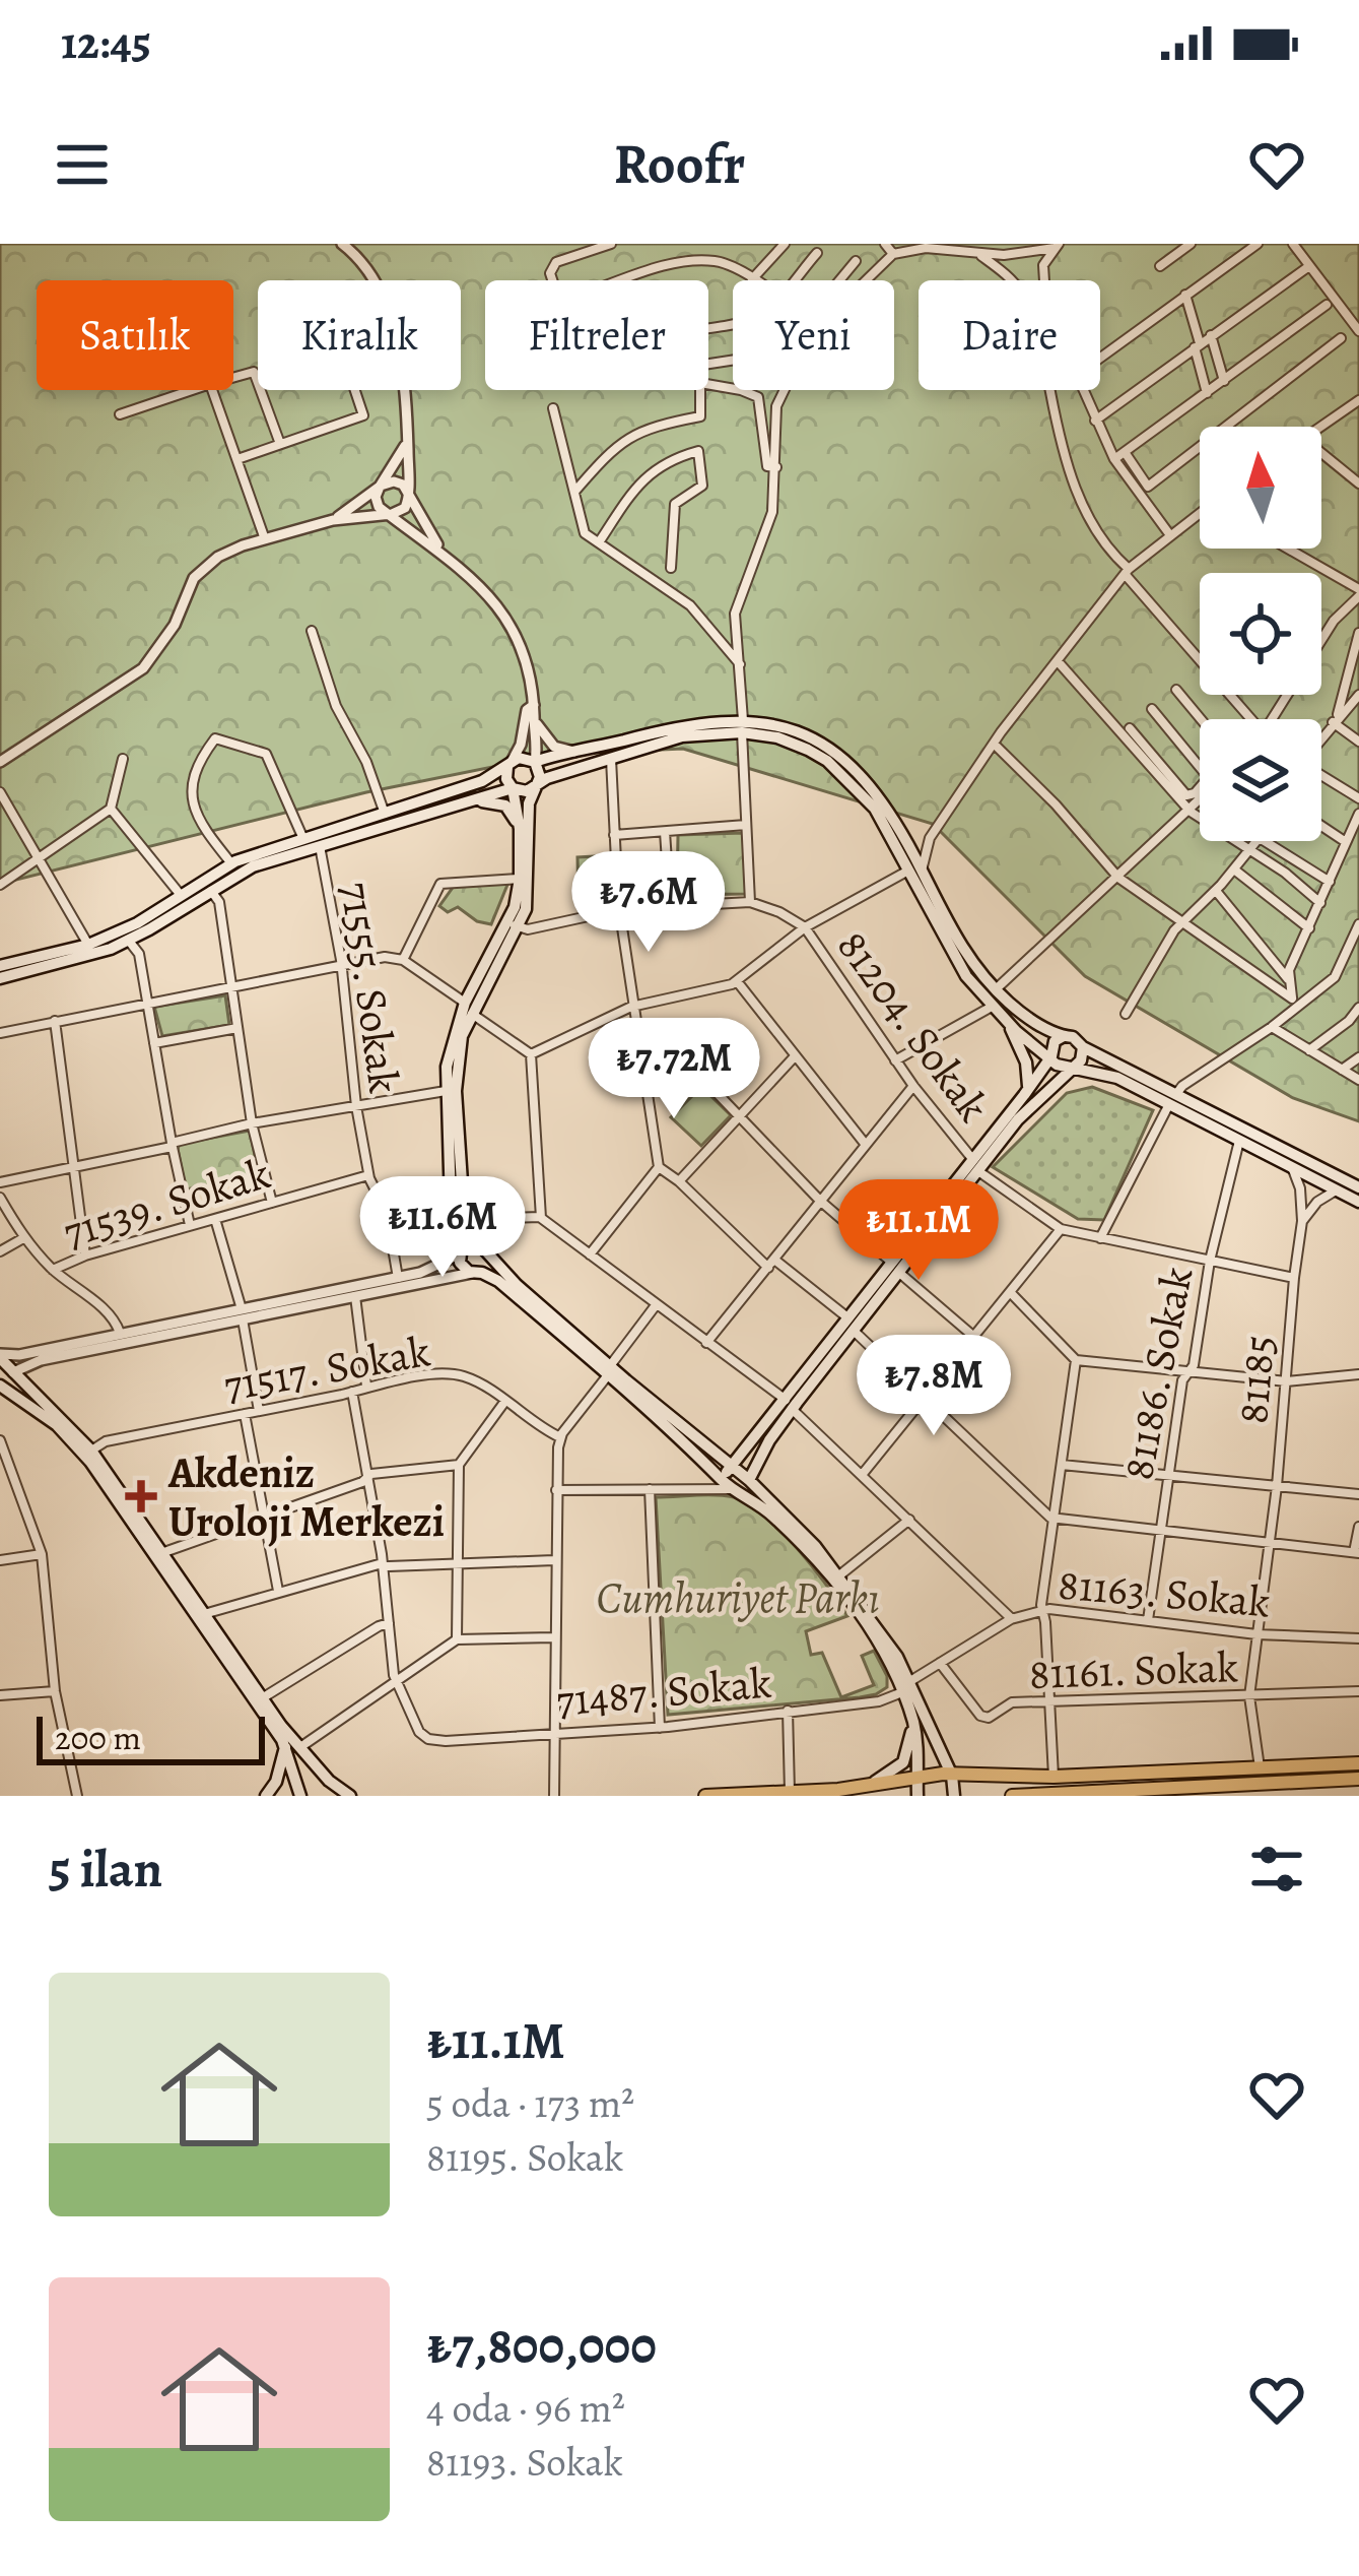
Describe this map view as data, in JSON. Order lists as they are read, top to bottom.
{
  "streets": {
    "street": [
      "71555. Sokak",
      "81204. Sokak",
      "71539. Sokak",
      "71517. Sokak",
      "81186. Sokak",
      "81185",
      "81163. Sokak",
      "81161. Sokak",
      "71487. Sokak"
    ]
  },
  "crossings": [
    ["71555. Sokak", "71539. Sokak"],
    ["81186. Sokak", "81163. Sokak"],
    ["81185", "81163. Sokak"],
    ["81185", "81161. Sokak"],
    ["81163. Sokak", "81161. Sokak"],
    ["81163. Sokak", "71487. Sokak"]
  ],
  "parks": ["Cumhuriyet Parkı"],
  "places": {
    "health": ["Akdeniz Uroloji Merkezi"]
  },
  "scale_bar": "200 m",
  "north": "top",
  "page": {
    "status": "12:45",
    "header": "Roofr",
    "chip": [
      "Satılık",
      "Kiralık",
      "Filtreler",
      "Yeni",
      "Daire"
    ],
    "price": [
      "₺7.6M",
      "₺7.72M",
      "₺11.6M",
      "₺11.1M",
      "₺7.8M"
    ],
    "scale": "200 m",
    "heading": "5 ilan",
    "list": [
      {
        "name": "₺11.1M",
        "note": "5 oda · 173 m² · 81195. Sokak"
      },
      {
        "name": "₺7,800,000",
        "note": "4 oda · 96 m² · 81193. Sokak"
      }
    ]
  }
}
